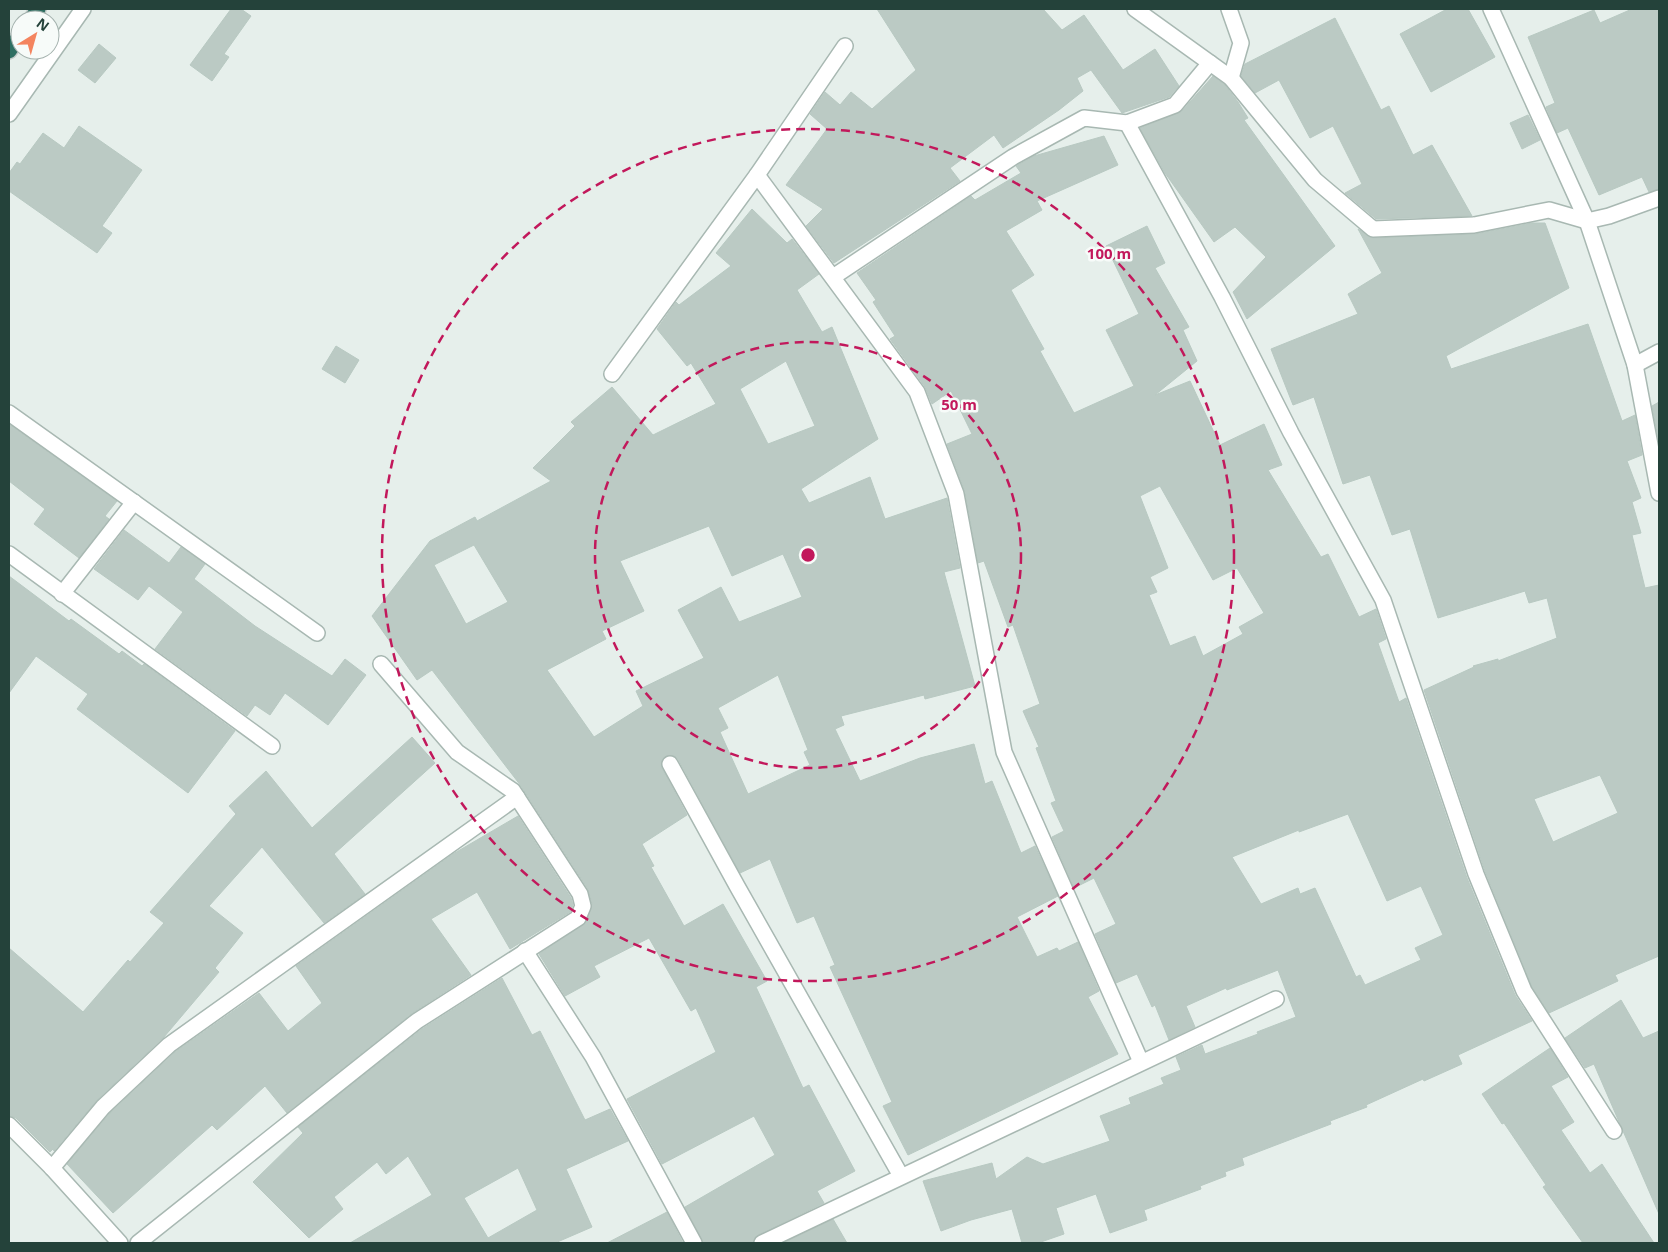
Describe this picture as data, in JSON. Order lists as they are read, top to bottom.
{
  "north": "top right",
  "rings": ["100 m", "50 m"]
}
